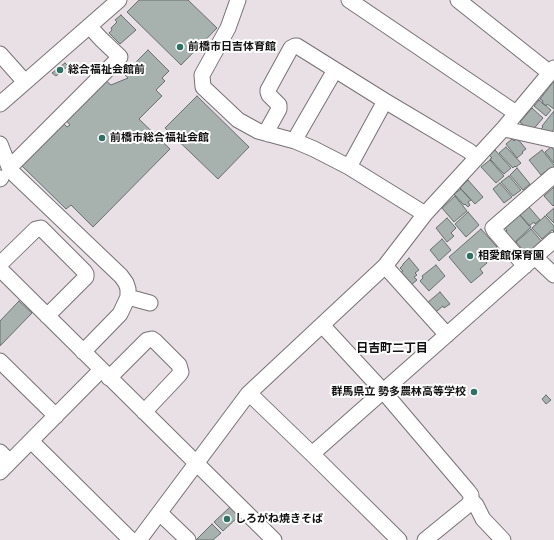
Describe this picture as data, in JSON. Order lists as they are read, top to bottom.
{
  "districts": ["日吉町二丁目"],
  "places": [
    "前橋市日吉体育館",
    "総合福祉会館前",
    "前橋市総合福祉会館",
    "相愛館保育園",
    "群馬県立 勢多農林高等学校",
    "しろがね焼きそば"
  ]
}
